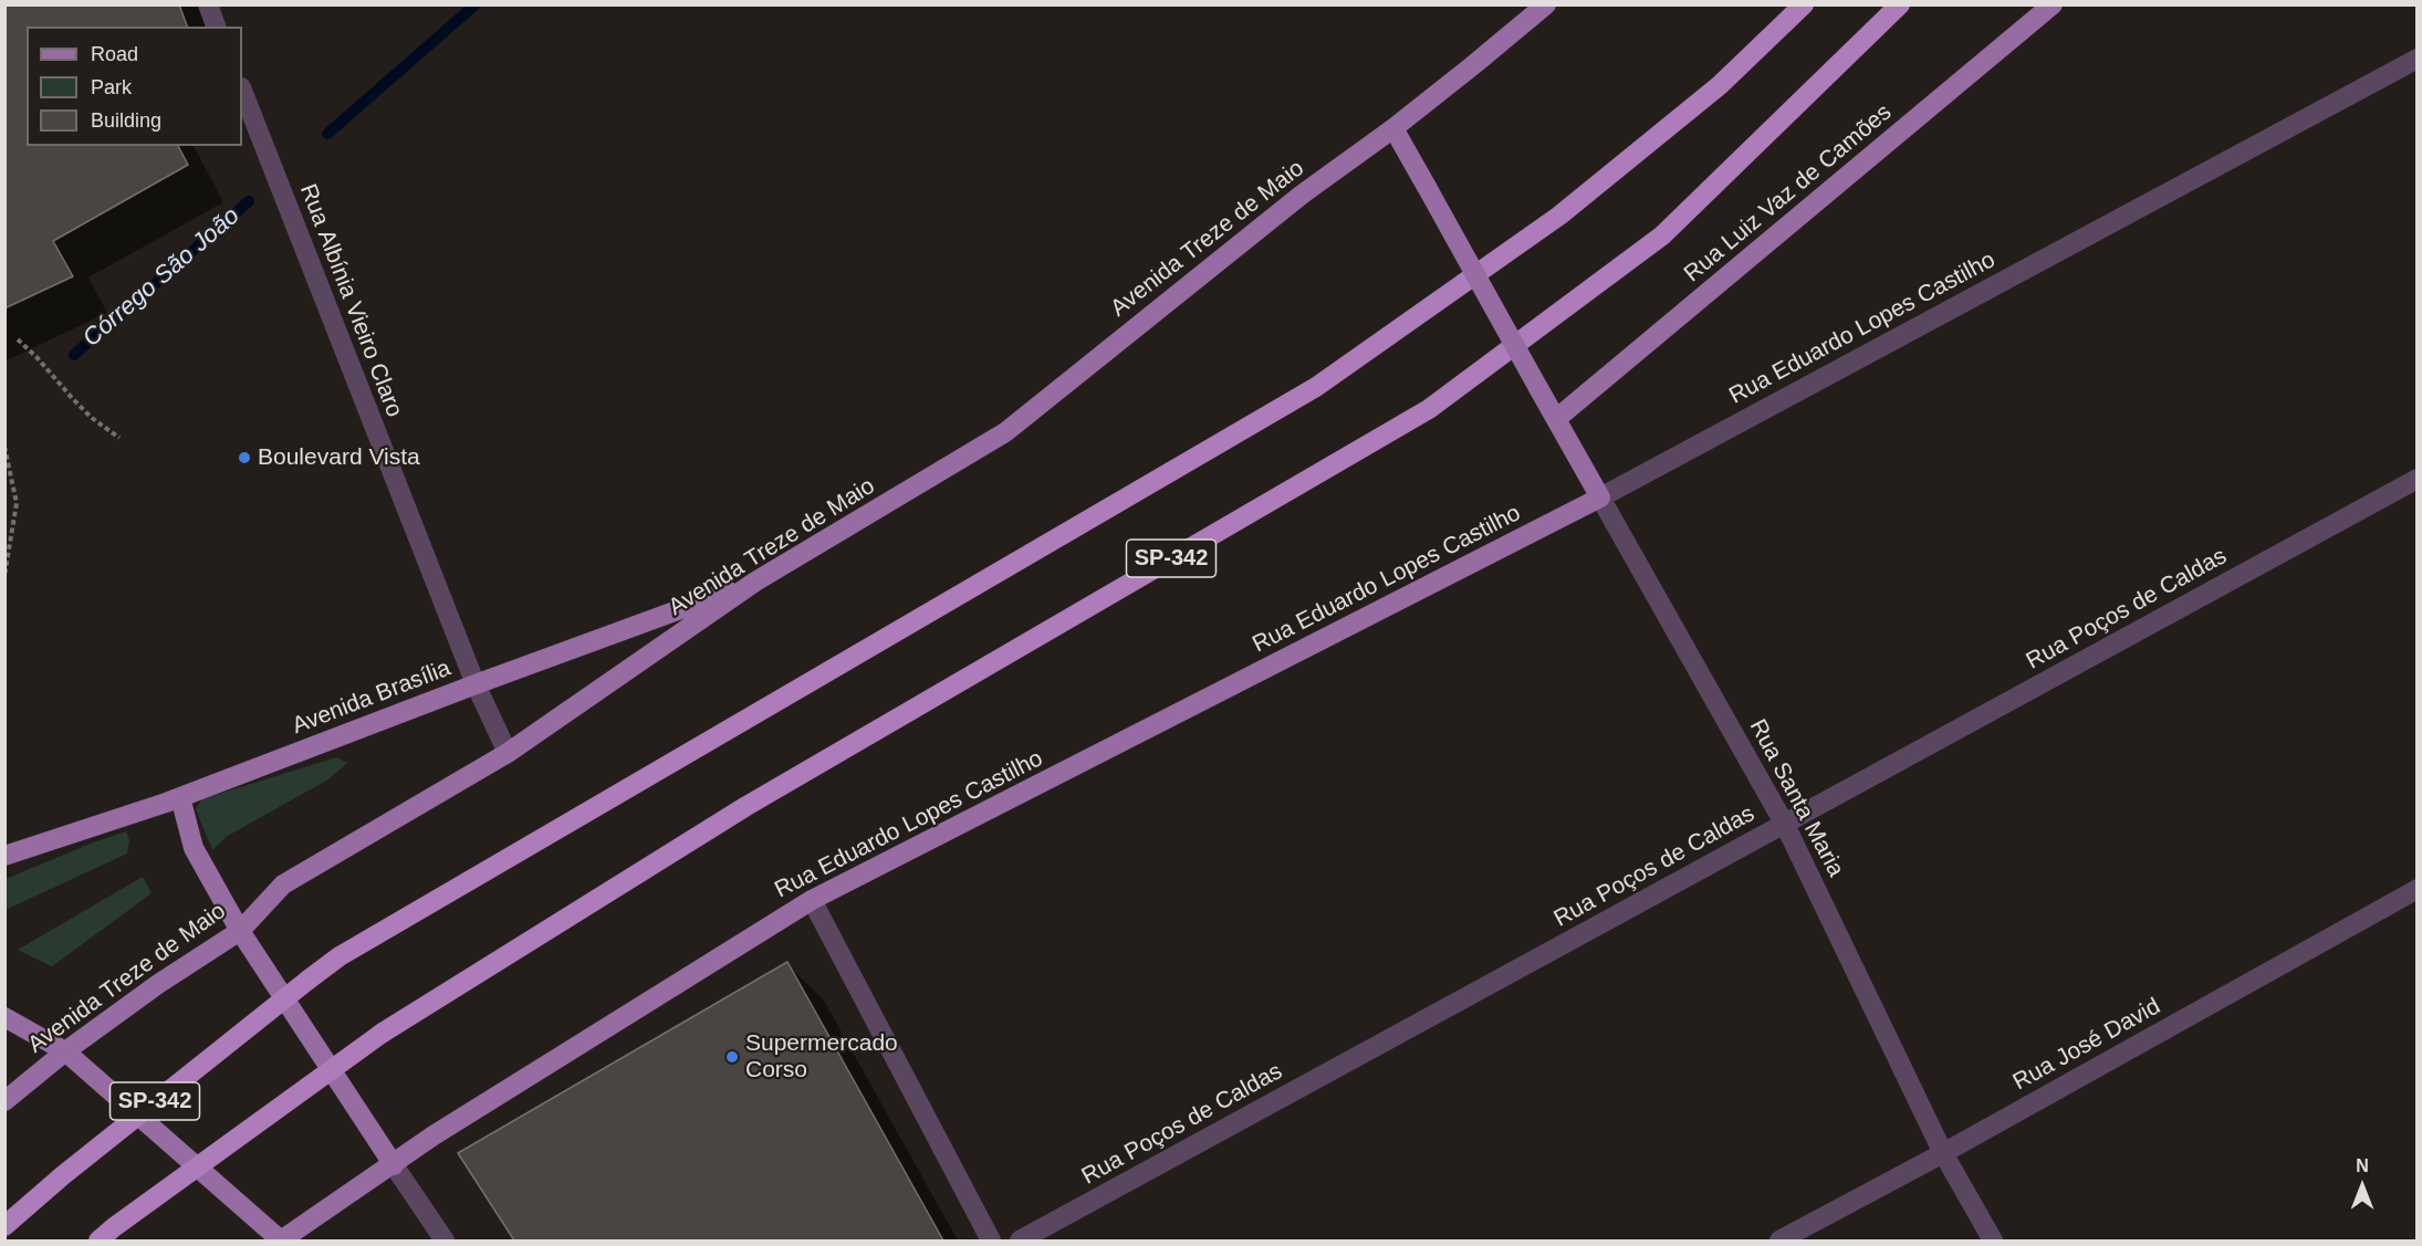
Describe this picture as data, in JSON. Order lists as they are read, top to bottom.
{
  "streets": {
    "highway": ["SP-342"],
    "main road": [
      "Rua Luiz Vaz de Camões",
      "Avenida Treze de Maio",
      "Rua Eduardo Lopes Castilho",
      "Avenida Brasília",
      "Rua Santa Maria"
    ],
    "street": ["Rua Albínia Vieiro Claro", "Rua Poços de Caldas", "Rua José David"]
  },
  "crossings": [
    ["Rua Luiz Vaz de Camões", "Rua Santa Maria"],
    ["Avenida Treze de Maio", "Rua Albínia Vieiro Claro"],
    ["Avenida Treze de Maio", "Avenida Brasília"],
    ["Avenida Treze de Maio", "Rua Santa Maria"],
    ["Rua Albínia Vieiro Claro", "Avenida Brasília"],
    ["Rua Eduardo Lopes Castilho", "Rua Santa Maria"],
    ["Rua Poços de Caldas", "Rua Santa Maria"],
    ["Rua Santa Maria", "Rua José David"]
  ],
  "water": ["Córrego São João"],
  "places": ["Boulevard Vista", "Supermercado Corso"],
  "legend": ["Road", "Park", "Building"],
  "north": "top"
}
